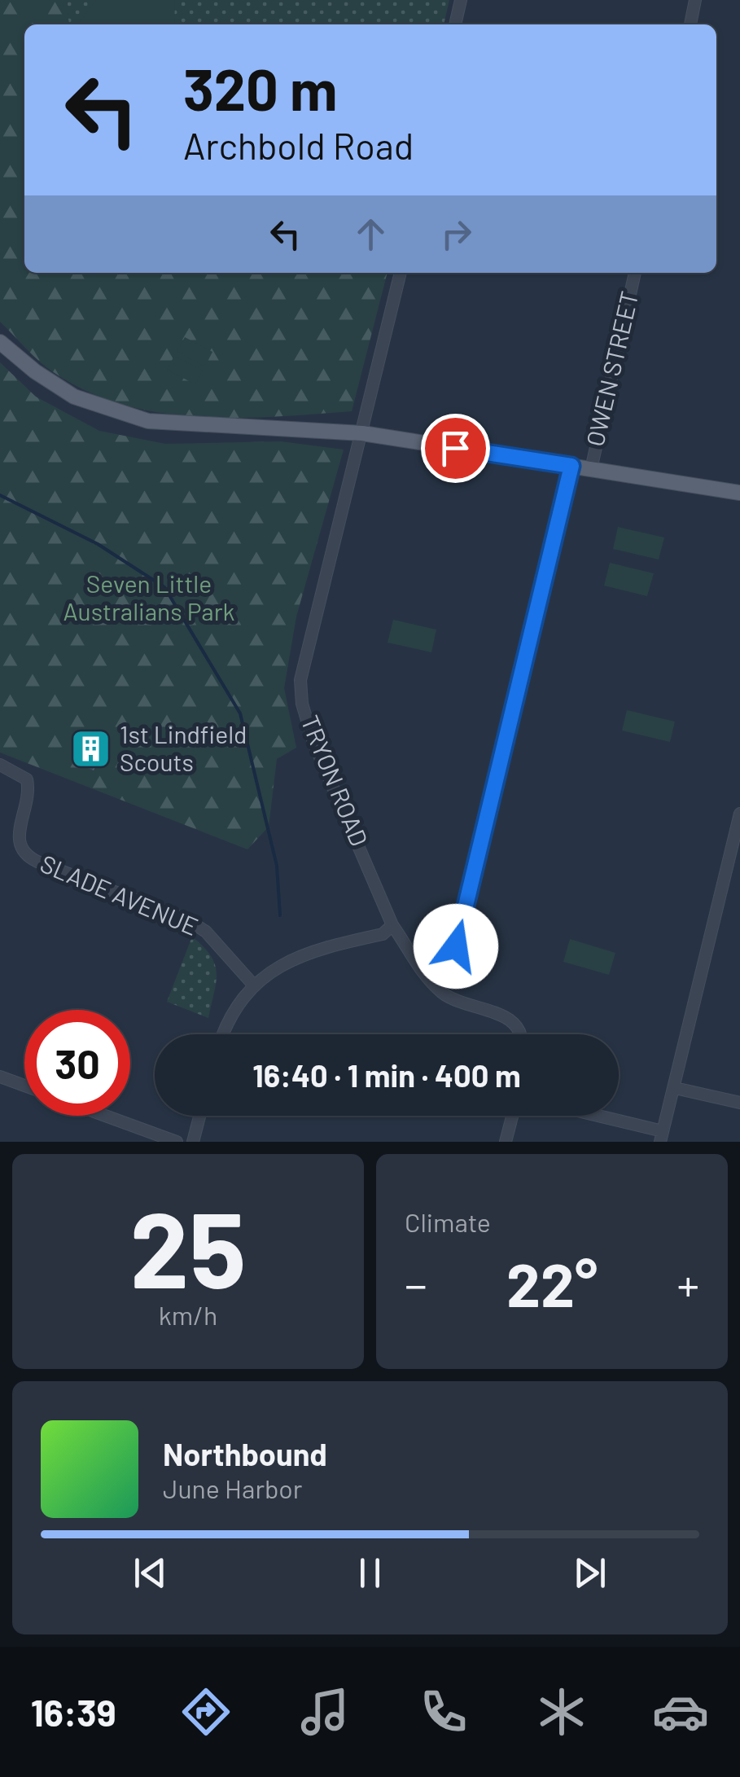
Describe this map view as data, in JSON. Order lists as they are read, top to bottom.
{
  "streets": {
    "street": ["OWEN STREET", "TRYON ROAD", "SLADE AVENUE"]
  },
  "crossings": [
    ["OWEN STREET", "TRYON ROAD"]
  ],
  "parks": ["Seven Little Australians Park"],
  "places": {
    "building": ["1st Lindfield Scouts"]
  },
  "page": {
    "turn": ["320 m", "Archbold Road"],
    "limit": "30",
    "trip": "16:40 · 1 min · 400 m",
    "tile": [
      ["25", "km/h"],
      "Climate"
    ],
    "heat": ["−", "22°", "+"],
    "song": ["Northbound", "June Harbor"],
    "tabs": "16:39"
  }
}
